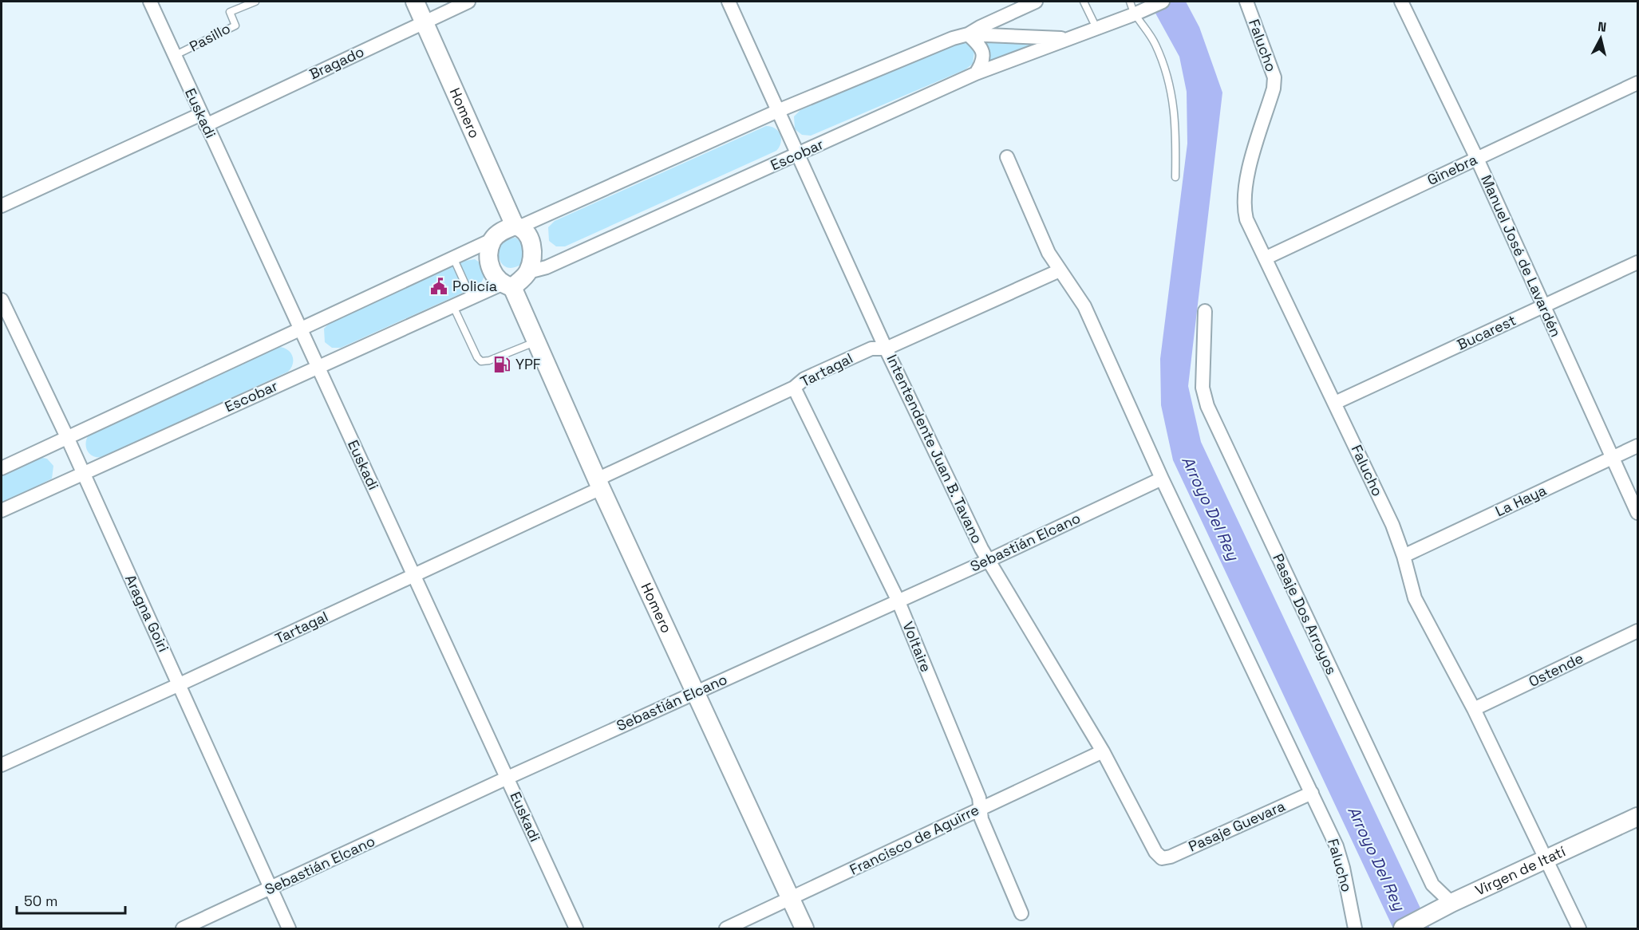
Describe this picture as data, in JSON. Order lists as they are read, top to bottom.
{
  "streets": {
    "main road": ["Homero", "Virgen de Itatí"],
    "street": [
      "Falucho",
      "Bragado",
      "Euskadi",
      "Escobar",
      "Ginebra",
      "Manuel José de Lavardén",
      "Bucarest",
      "Tartagal",
      "Intentendente Juan B. Tavano",
      "La Haya",
      "Sebastián Elcano",
      "Aragna Goiri",
      "Pasaje Dos Arroyos",
      "Voltaire",
      "Ostende",
      "Pasaje Guevara",
      "Francisco de Aguirre"
    ],
    "lane": ["Pasillo"]
  },
  "crossings": [
    ["Pasillo", "Euskadi"],
    ["Falucho", "Ginebra"],
    ["Falucho", "Bucarest"],
    ["Falucho", "Tartagal"],
    ["Falucho", "La Haya"],
    ["Falucho", "Sebastián Elcano"],
    ["Falucho", "Ostende"],
    ["Falucho", "Pasaje Guevara"],
    ["Falucho", "Virgen de Itatí"],
    ["Bragado", "Euskadi"],
    ["Bragado", "Homero"],
    ["Euskadi", "Escobar"],
    ["Euskadi", "Tartagal"],
    ["Euskadi", "Sebastián Elcano"],
    ["Homero", "Escobar"],
    ["Homero", "Tartagal"],
    ["Homero", "Sebastián Elcano"],
    ["Homero", "Francisco de Aguirre"],
    ["Escobar", "Intentendente Juan B. Tavano"],
    ["Escobar", "Aragna Goiri"],
    ["Ginebra", "Manuel José de Lavardén"],
    ["Manuel José de Lavardén", "Bucarest"],
    ["Manuel José de Lavardén", "La Haya"],
    ["Tartagal", "Intentendente Juan B. Tavano"],
    ["Tartagal", "Aragna Goiri"],
    ["Tartagal", "Voltaire"],
    ["Intentendente Juan B. Tavano", "Sebastián Elcano"],
    ["Intentendente Juan B. Tavano", "Pasaje Guevara"],
    ["Intentendente Juan B. Tavano", "Francisco de Aguirre"],
    ["Sebastián Elcano", "Aragna Goiri"],
    ["Sebastián Elcano", "Voltaire"],
    ["Pasaje Dos Arroyos", "Virgen de Itatí"],
    ["Voltaire", "Francisco de Aguirre"]
  ],
  "water": ["Arroyo Del Rey"],
  "places": {
    "public building": ["Policía"],
    "fuel station": ["YPF"]
  },
  "scale_bar": "50 m",
  "north": "top"
}
